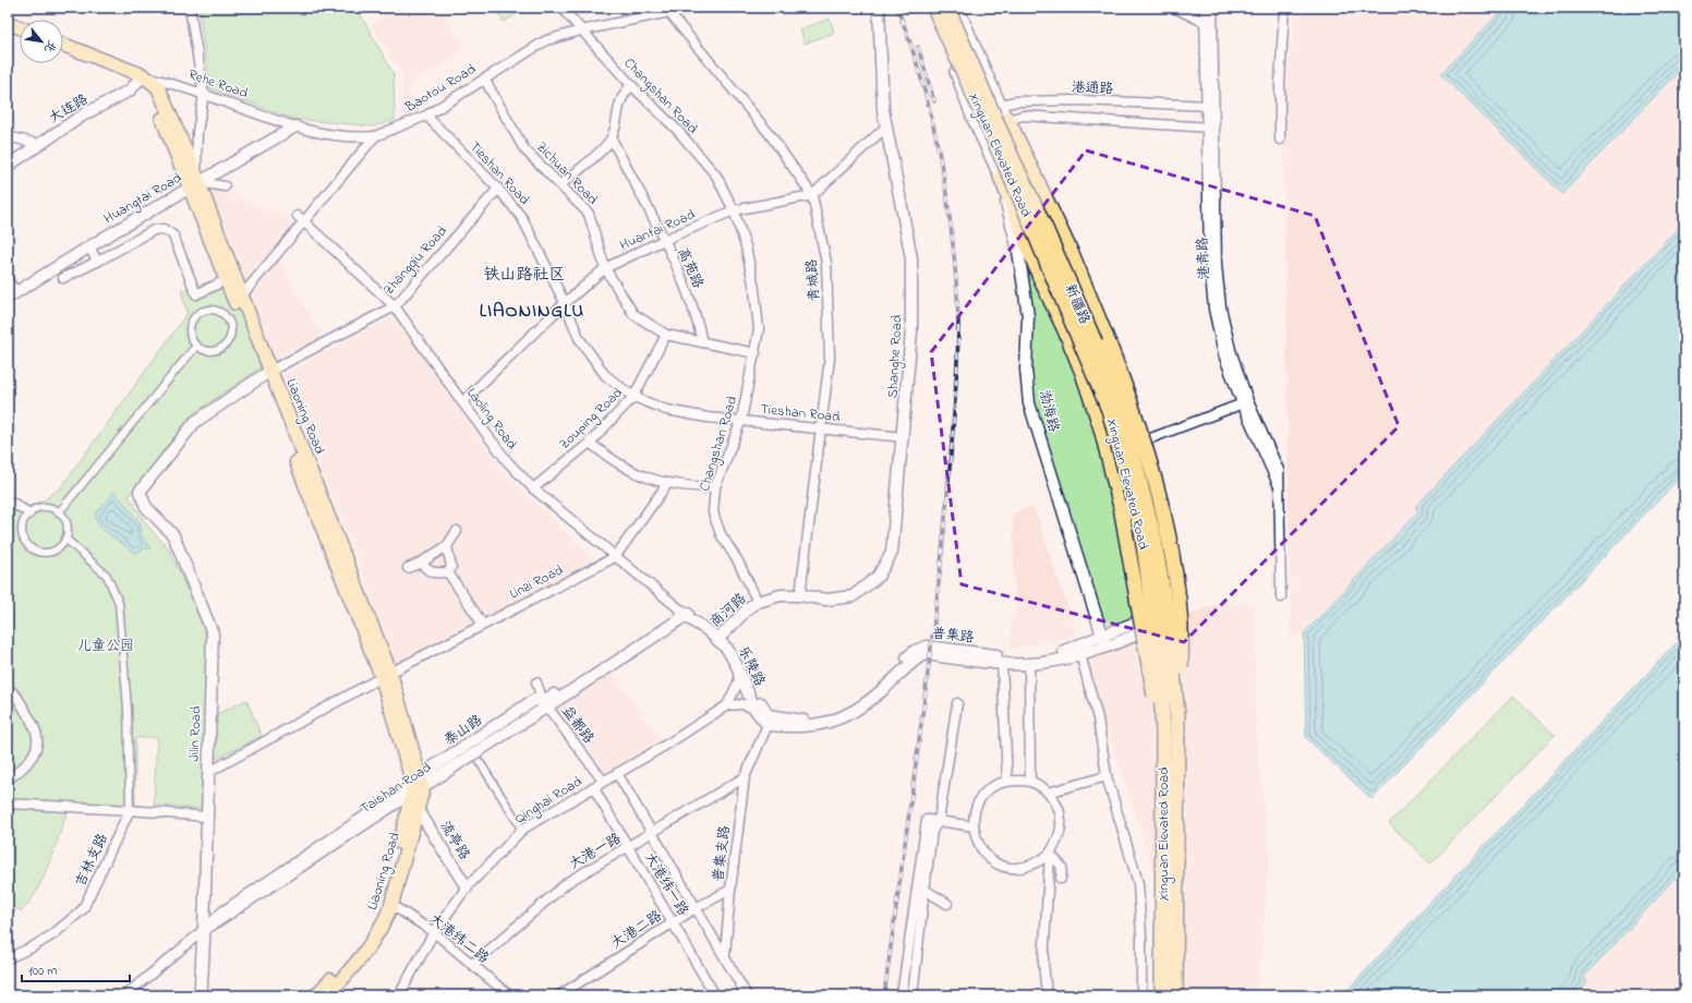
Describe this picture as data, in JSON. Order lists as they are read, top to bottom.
{
  "streets": {
    "highway": ["Xinguan Elevated Road"],
    "main road": [
      "Rehe Road",
      "新疆路",
      "Liaoning Road",
      "Jilin Road"
    ],
    "street": [
      "Baotou Road",
      "港通路",
      "Changshan Road",
      "大连路",
      "Tieshan Road",
      "Zichuan Road",
      "Huangtai Road",
      "Huantai Road",
      "港青路",
      "Zhangqiu Road",
      "高苑路",
      "青城路",
      "Shanghe Road",
      "渤海路",
      "Laoling Road",
      "Zouping Road",
      "Linzi Road",
      "商河路",
      "普集路",
      "乐陵路",
      "益都路",
      "Taishan Road",
      "Qinghai Road",
      "流亭路",
      "大港一路",
      "普集支路",
      "吉林支路",
      "大港纬一路",
      "大港二路",
      "大港纬二路"
    ]
  },
  "crossings": [
    ["Rehe Road", "Baotou Road"],
    ["Rehe Road", "大连路"],
    ["Rehe Road", "Huangtai Road"],
    ["Rehe Road", "Liaoning Road"],
    ["Baotou Road", "Changshan Road"],
    ["Baotou Road", "Tieshan Road"],
    ["Baotou Road", "Zichuan Road"],
    ["Baotou Road", "青城路"],
    ["Baotou Road", "Liaoning Road"],
    ["Baotou Road", "Laoling Road"],
    ["港通路", "港青路"],
    ["港通路", "新疆路"],
    ["Changshan Road", "Tieshan Road"],
    ["Changshan Road", "Zichuan Road"],
    ["Changshan Road", "Huantai Road"],
    ["Changshan Road", "Shanghe Road"],
    ["Changshan Road", "商河路"],
    ["大连路", "Liaoning Road"],
    ["Tieshan Road", "Huantai Road"],
    ["Tieshan Road", "Zhangqiu Road"],
    ["Tieshan Road", "青城路"],
    ["Tieshan Road", "Shanghe Road"],
    ["Tieshan Road", "Zouping Road"],
    ["Zichuan Road", "Huantai Road"],
    ["Zichuan Road", "高苑路"],
    ["Zichuan Road", "Zouping Road"],
    ["Huangtai Road", "Liaoning Road"],
    ["Huantai Road", "高苑路"],
    ["Huantai Road", "青城路"],
    ["Huantai Road", "Laoling Road"],
    ["Zhangqiu Road", "Liaoning Road"],
    ["Zhangqiu Road", "Laoling Road"],
    ["Zhangqiu Road", "Jilin Road"],
    ["青城路", "Shanghe Road"],
    ["新疆路", "渤海路"],
    ["Shanghe Road", "商河路"],
    ["渤海路", "普集路"],
    ["Liaoning Road", "Linzi Road"],
    ["Liaoning Road", "Taishan Road"],
    ["Liaoning Road", "流亭路"],
    ["Liaoning Road", "大港纬二路"],
    ["Laoling Road", "Zouping Road"],
    ["Laoling Road", "Linzi Road"],
    ["Laoling Road", "乐陵路"],
    ["Linzi Road", "Jilin Road"],
    ["商河路", "乐陵路"],
    ["普集路", "乐陵路"],
    ["普集路", "普集支路"],
    ["乐陵路", "普集支路"],
    ["益都路", "Taishan Road"],
    ["益都路", "Qinghai Road"],
    ["Qinghai Road", "流亭路"],
    ["Qinghai Road", "大港纬一路"],
    ["Qinghai Road", "大港纬二路"],
    ["大港一路", "普集支路"],
    ["大港一路", "大港纬一路"],
    ["大港一路", "大港纬二路"],
    ["普集支路", "大港纬一路"],
    ["普集支路", "大港二路"],
    ["大港纬一路", "大港二路"]
  ],
  "districts": ["铁山路社区", "LIAONINGLU"],
  "parks": ["儿童公园"],
  "scale_bar": "100 m",
  "north": "bottom right"
}
